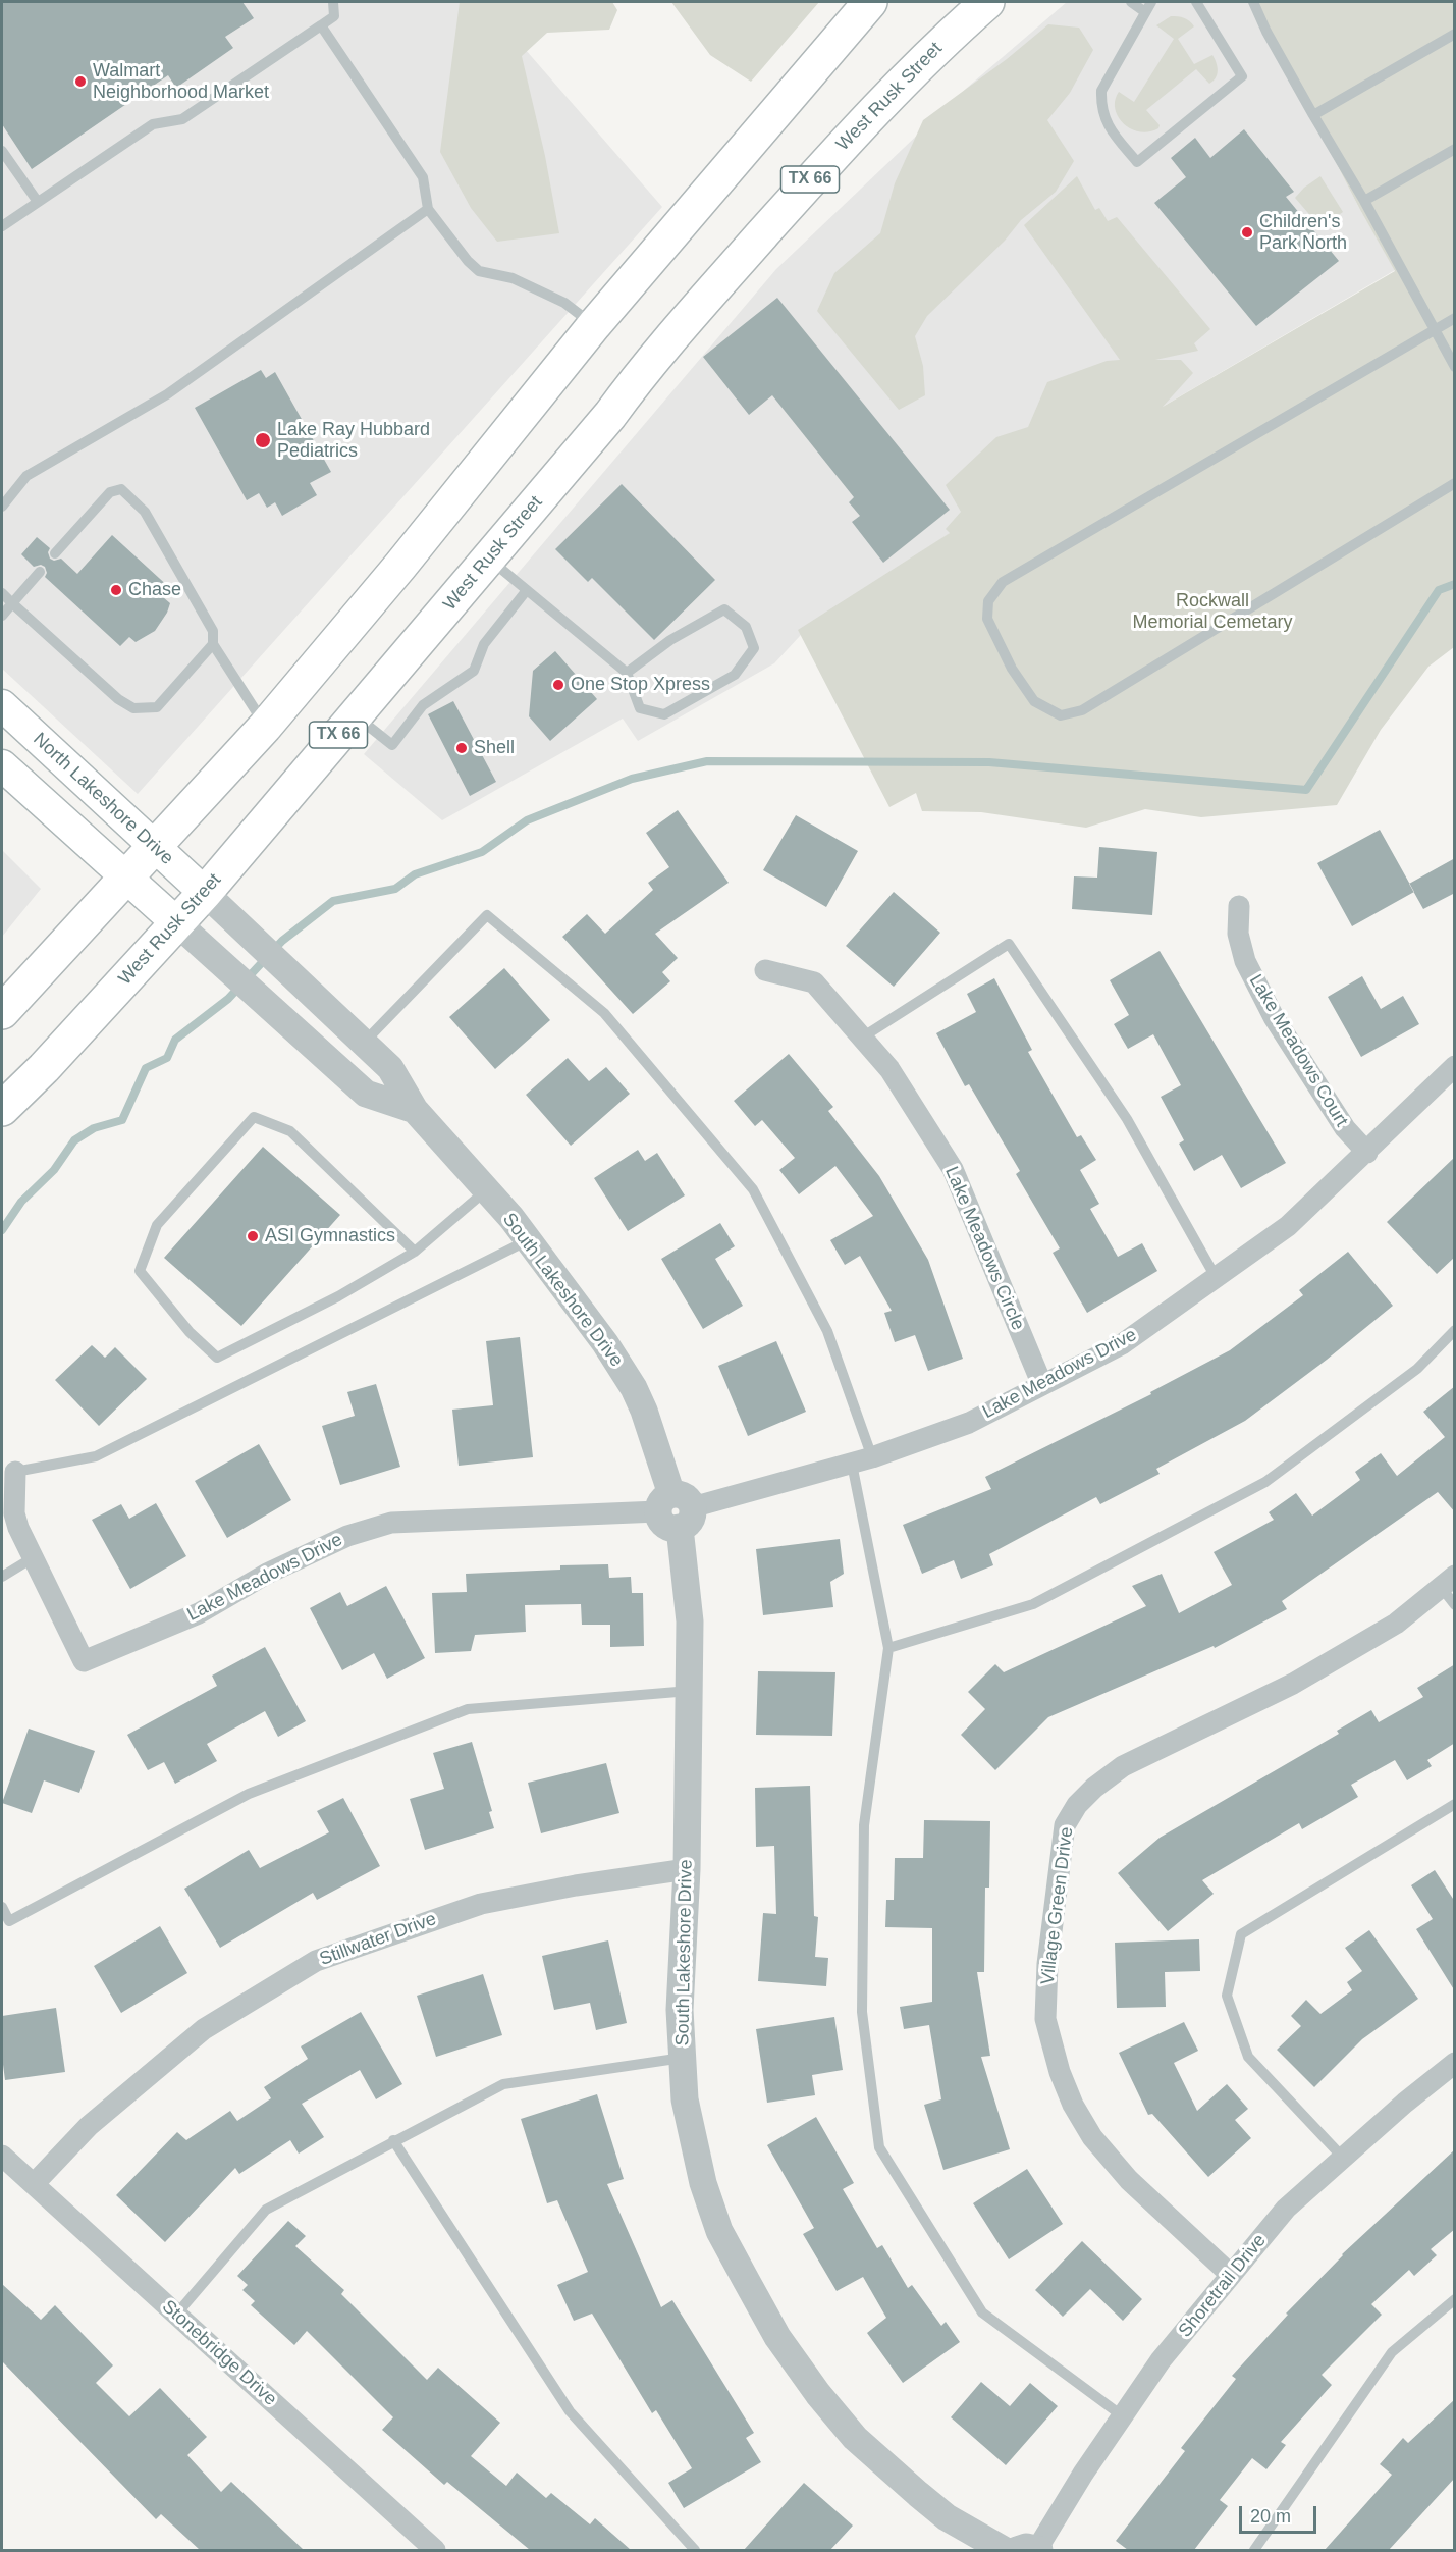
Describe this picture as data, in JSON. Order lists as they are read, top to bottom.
{
  "streets": {
    "main road": ["West Rusk Street", "TX 66", "North Lakeshore Drive"],
    "street": [
      "Lake Meadows Court",
      "Lake Meadows Circle",
      "South Lakeshore Drive",
      "Lake Meadows Drive",
      "Village Green Drive",
      "Stillwater Drive",
      "Shoretrail Drive",
      "Stonebridge Drive"
    ]
  },
  "crossings": [
    ["West Rusk Street", "North Lakeshore Drive"],
    ["West Rusk Street", "South Lakeshore Drive"],
    ["North Lakeshore Drive", "South Lakeshore Drive"],
    ["Lake Meadows Court", "Lake Meadows Drive"],
    ["Lake Meadows Circle", "Lake Meadows Drive"],
    ["South Lakeshore Drive", "Lake Meadows Drive"],
    ["South Lakeshore Drive", "Stillwater Drive"],
    ["Village Green Drive", "Shoretrail Drive"],
    ["Stillwater Drive", "Stonebridge Drive"]
  ],
  "parks": ["Rockwall Memorial Cemetary"],
  "places": [
    "Walmart Neighborhood Market",
    "Children's Park North",
    "Lake Ray Hubbard Pediatrics",
    "Chase",
    "One Stop Xpress",
    "Shell",
    "ASI Gymnastics"
  ],
  "scale_bar": "20 m"
}
